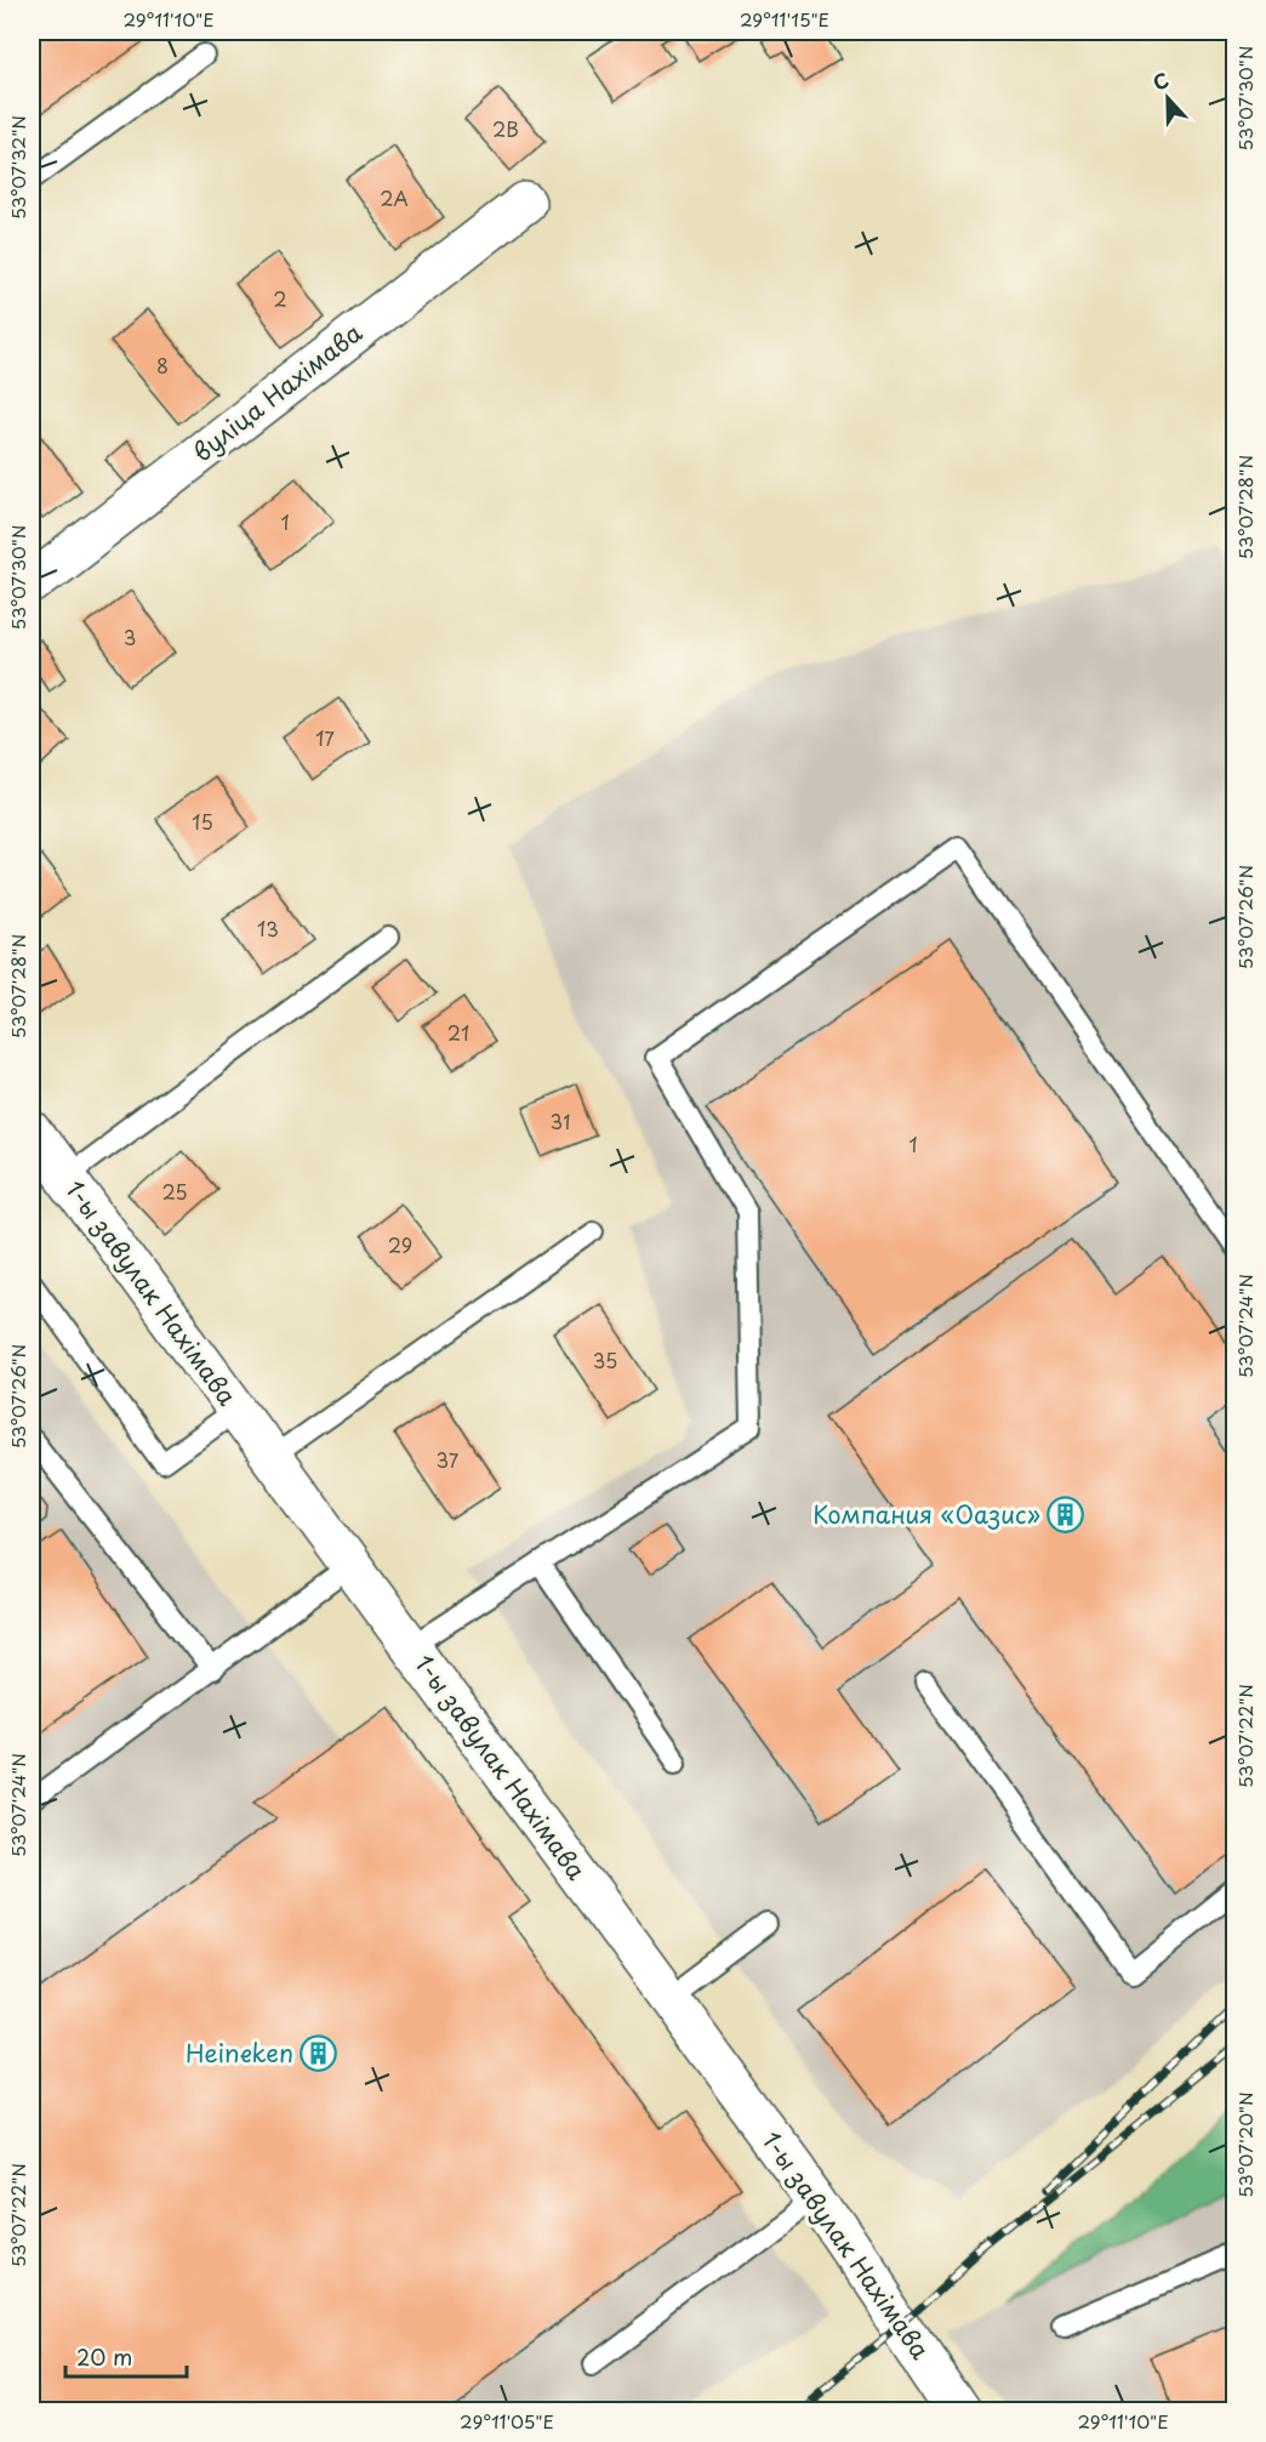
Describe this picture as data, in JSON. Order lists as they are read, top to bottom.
{
  "streets": {
    "street": ["вуліца Нахімава", "1-ы завулак Нахімава"]
  },
  "places": {
    "building": ["Компания «Оазис»", "Heineken"]
  },
  "house_numbers": [
    "2В",
    "2А",
    "2",
    "8",
    "1",
    "3",
    "17",
    "15",
    "13",
    "21",
    "31",
    "1",
    "25",
    "29",
    "35",
    "37"
  ],
  "scale_bar": "20 m",
  "north": "top",
  "coordinates": [
    "29°11'10\"E",
    "29°11'15\"E",
    "53°07'30\"N",
    "53°07'32\"N",
    "53°07'28\"N",
    "53°07'26\"N",
    "53°07'24\"N",
    "53°07'22\"N",
    "53°07'20\"N",
    "29°11'05\"E"
  ]
}
